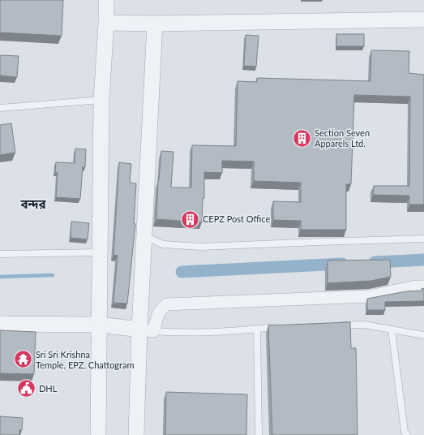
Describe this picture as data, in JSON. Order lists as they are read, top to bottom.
{
  "districts": ["বন্দর"],
  "places": {
    "building": ["Section Seven Apparels Ltd.", "CEPZ Post Office"],
    "temple": ["Sri Sri Krishna Temple, EPZ, Chattogram"],
    "public building": ["DHL"]
  }
}
